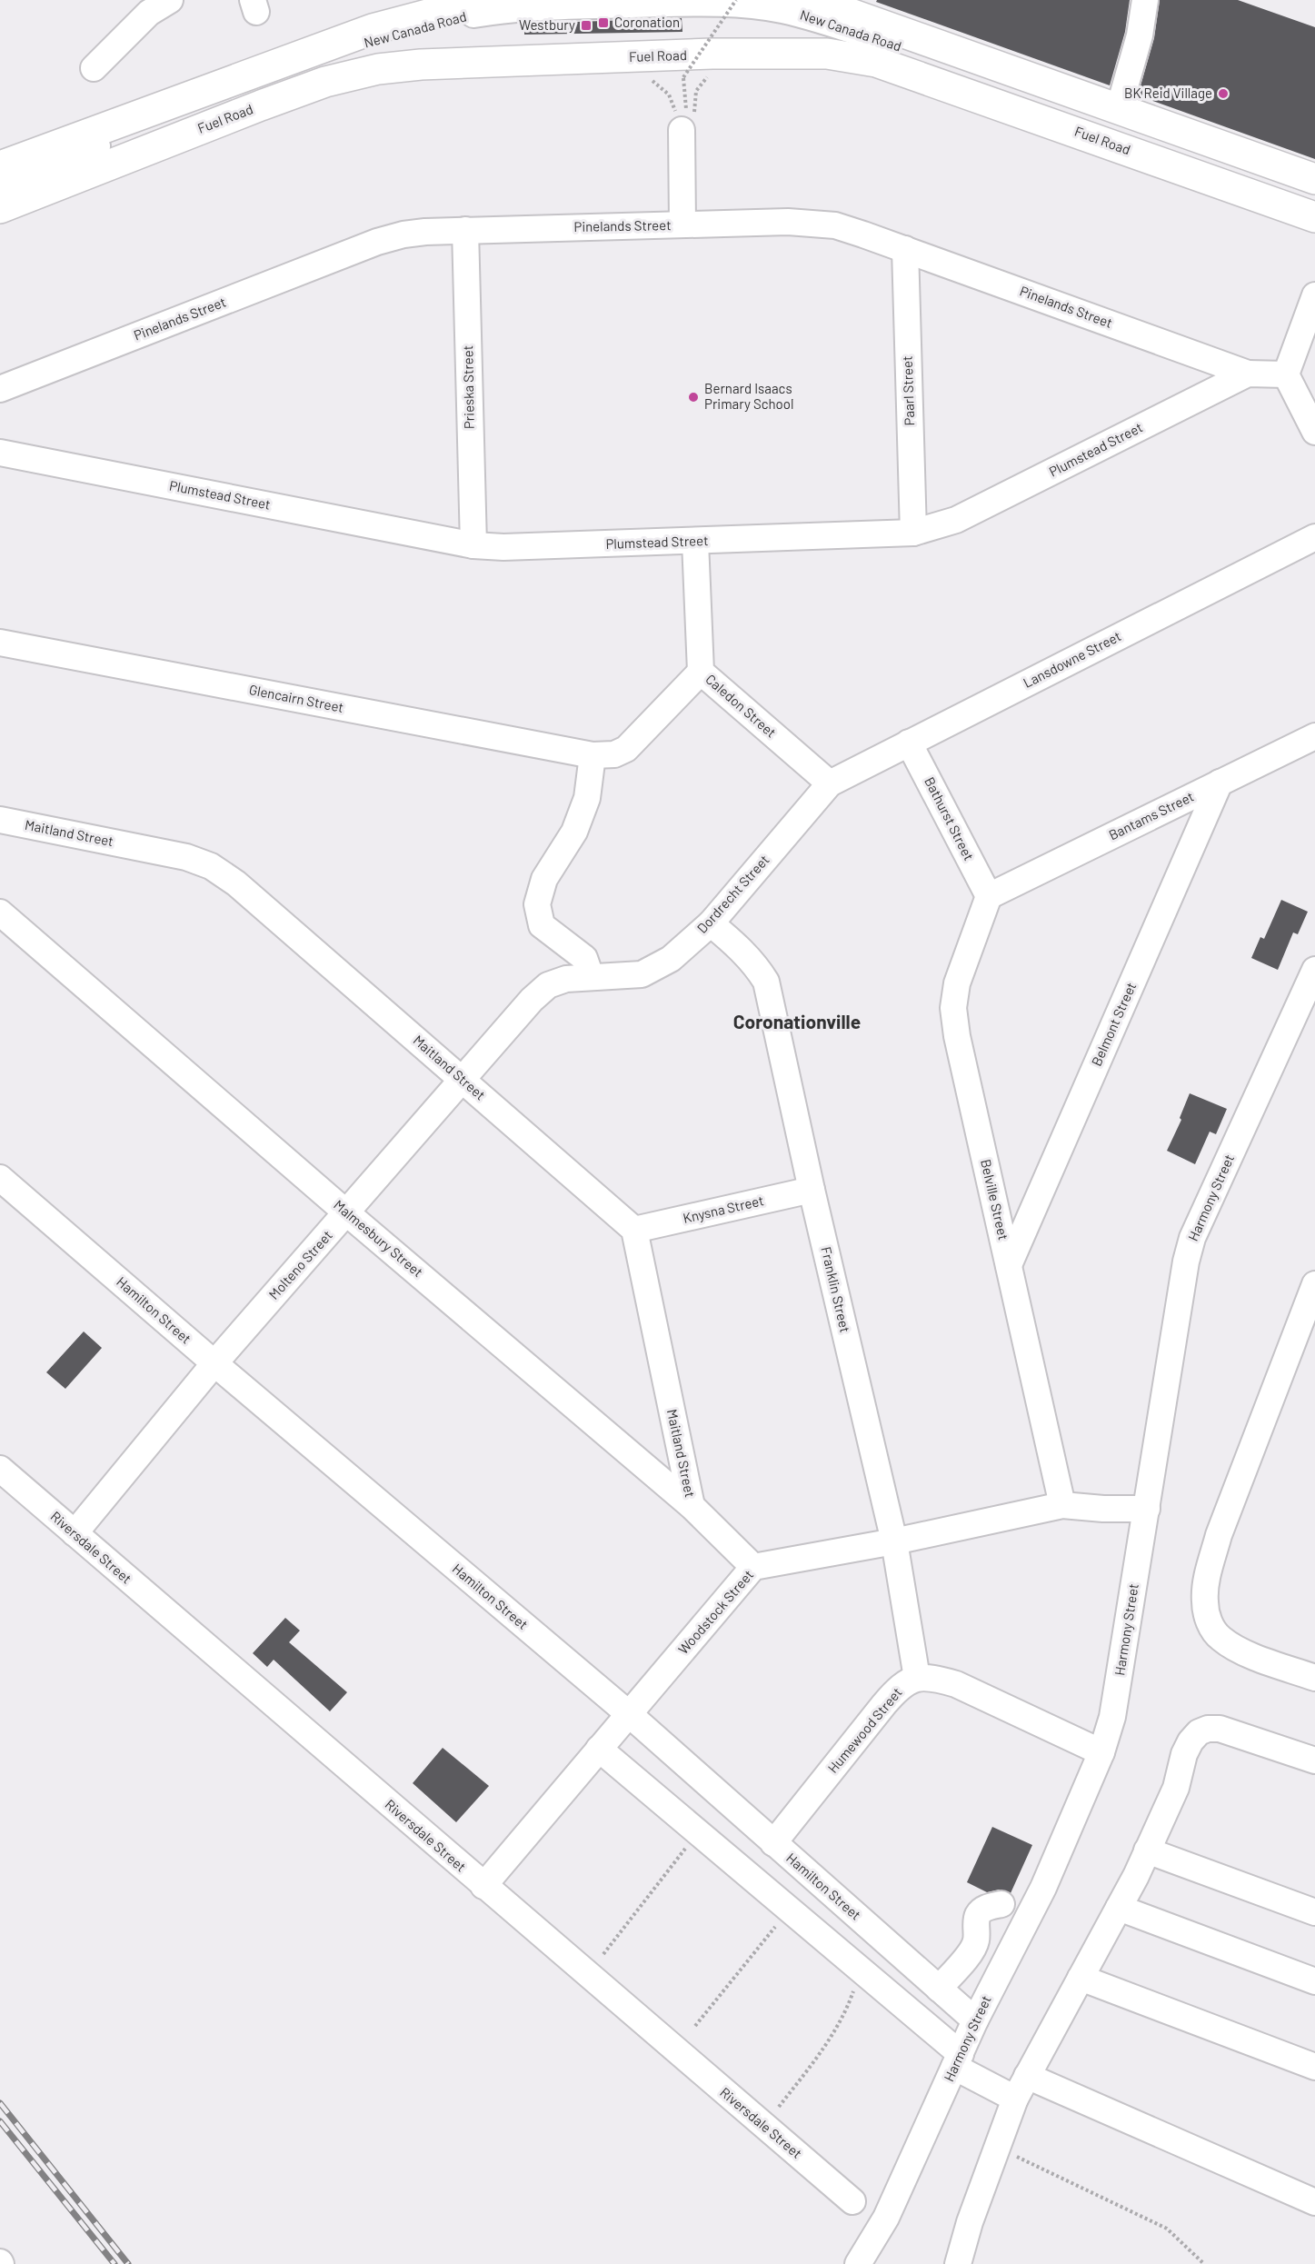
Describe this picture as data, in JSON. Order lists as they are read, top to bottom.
{
  "streets": {
    "main road": ["Fuel Road"],
    "street": [
      "New Canada Road",
      "Pinelands Street",
      "Prieska Street",
      "Paarl Street",
      "Plumstead Street",
      "Lansdowne Street",
      "Glencairn Street",
      "Caledon Street",
      "Bantams Street",
      "Bathurst Street",
      "Maitland Street",
      "Dordrecht Street",
      "Belmont Street",
      "Harmony Street",
      "Belville Street",
      "Knysna Street",
      "Malmesbury Street",
      "Molteno Street",
      "Franklin Street",
      "Hamilton Street",
      "Riversdale Street",
      "Woodstock Street",
      "Humewood Street"
    ]
  },
  "crossings": [
    ["Pinelands Street", "Prieska Street"],
    ["Pinelands Street", "Paarl Street"],
    ["Pinelands Street", "Plumstead Street"],
    ["Prieska Street", "Plumstead Street"],
    ["Paarl Street", "Plumstead Street"],
    ["Plumstead Street", "Caledon Street"],
    ["Lansdowne Street", "Caledon Street"],
    ["Lansdowne Street", "Bathurst Street"],
    ["Lansdowne Street", "Dordrecht Street"],
    ["Caledon Street", "Dordrecht Street"],
    ["Bantams Street", "Bathurst Street"],
    ["Bantams Street", "Belmont Street"],
    ["Bantams Street", "Belville Street"],
    ["Bathurst Street", "Belville Street"],
    ["Maitland Street", "Knysna Street"],
    ["Maitland Street", "Malmesbury Street"],
    ["Maitland Street", "Molteno Street"],
    ["Dordrecht Street", "Molteno Street"],
    ["Dordrecht Street", "Franklin Street"],
    ["Belmont Street", "Belville Street"],
    ["Harmony Street", "Hamilton Street"],
    ["Harmony Street", "Woodstock Street"],
    ["Belville Street", "Woodstock Street"],
    ["Knysna Street", "Franklin Street"],
    ["Malmesbury Street", "Molteno Street"],
    ["Malmesbury Street", "Woodstock Street"],
    ["Molteno Street", "Hamilton Street"],
    ["Molteno Street", "Riversdale Street"],
    ["Franklin Street", "Woodstock Street"],
    ["Franklin Street", "Humewood Street"],
    ["Hamilton Street", "Woodstock Street"],
    ["Hamilton Street", "Humewood Street"],
    ["Riversdale Street", "Woodstock Street"]
  ],
  "districts": ["Coronationville"],
  "places": {
    "transit": ["Coronation", "Westbury"],
    "other": ["BK Reid Village", "Bernard Isaacs Primary School"]
  }
}
